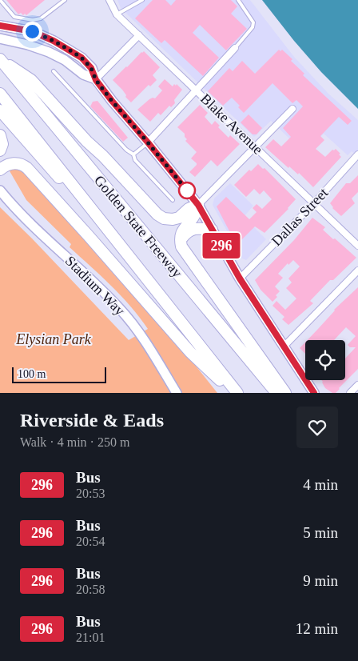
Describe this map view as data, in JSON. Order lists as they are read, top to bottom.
{
  "streets": {
    "highway": ["Golden State Freeway"],
    "main road": ["Stadium Way"],
    "street": ["Blake Avenue", "Dallas Street"]
  },
  "crossings": [
    ["Blake Avenue", "Dallas Street"]
  ],
  "parks": ["Elysian Park"],
  "lines": ["bus line 296"],
  "scale_bar": "100 m",
  "page": {
    "on_map": "296",
    "scale": "100 m",
    "heading": ["Riverside & Eads", "Walk · 4 min · 250 m"],
    "list": [
      {
        "mark": "296",
        "name": "Bus",
        "note": "20:53",
        "value": "4 min"
      },
      {
        "mark": "296",
        "name": "Bus",
        "note": "20:54",
        "value": "5 min"
      },
      {
        "mark": "296",
        "name": "Bus",
        "note": "20:58",
        "value": "9 min"
      },
      {
        "mark": "296",
        "name": "Bus",
        "note": "21:01",
        "value": "12 min"
      }
    ]
  }
}
